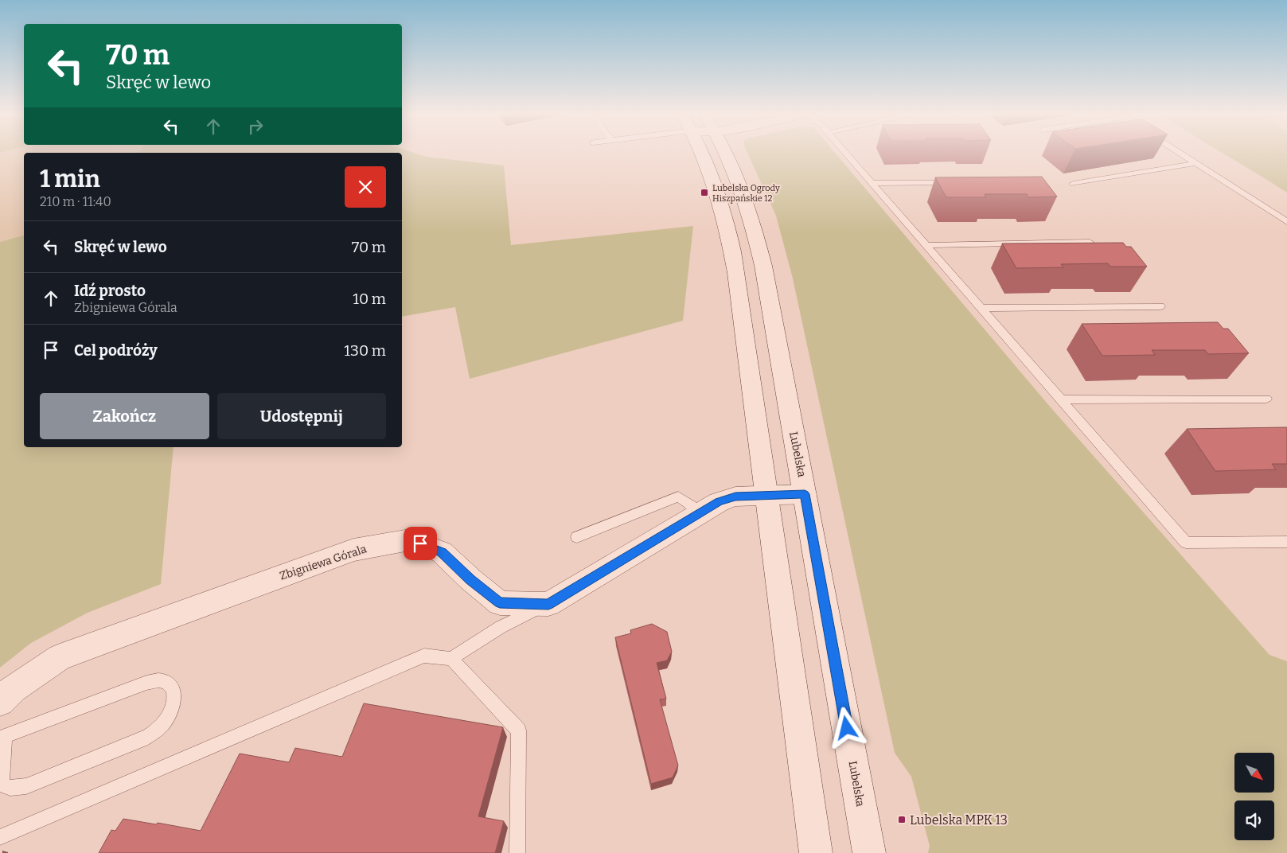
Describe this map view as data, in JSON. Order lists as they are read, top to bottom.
{
  "streets": {
    "main road": ["Lubelska", "Zbigniewa Górala"]
  },
  "places": {
    "transit": ["Lubelska Ogrody Hiszpańskie 12", "Lubelska MPK 13"]
  },
  "north": "bottom right",
  "page": {
    "turn": ["70 m", "Skręć w lewo"],
    "heading": ["1 min", "210 m · 11:40"],
    "list": [
      {
        "name": "Skręć w lewo",
        "value": "70 m"
      },
      {
        "name": "Idź prosto",
        "note": "Zbigniewa Górala",
        "value": "10 m"
      },
      {
        "name": "Cel podróży",
        "value": "130 m"
      }
    ],
    "buttons": ["Zakończ", "Udostępnij"]
  }
}
